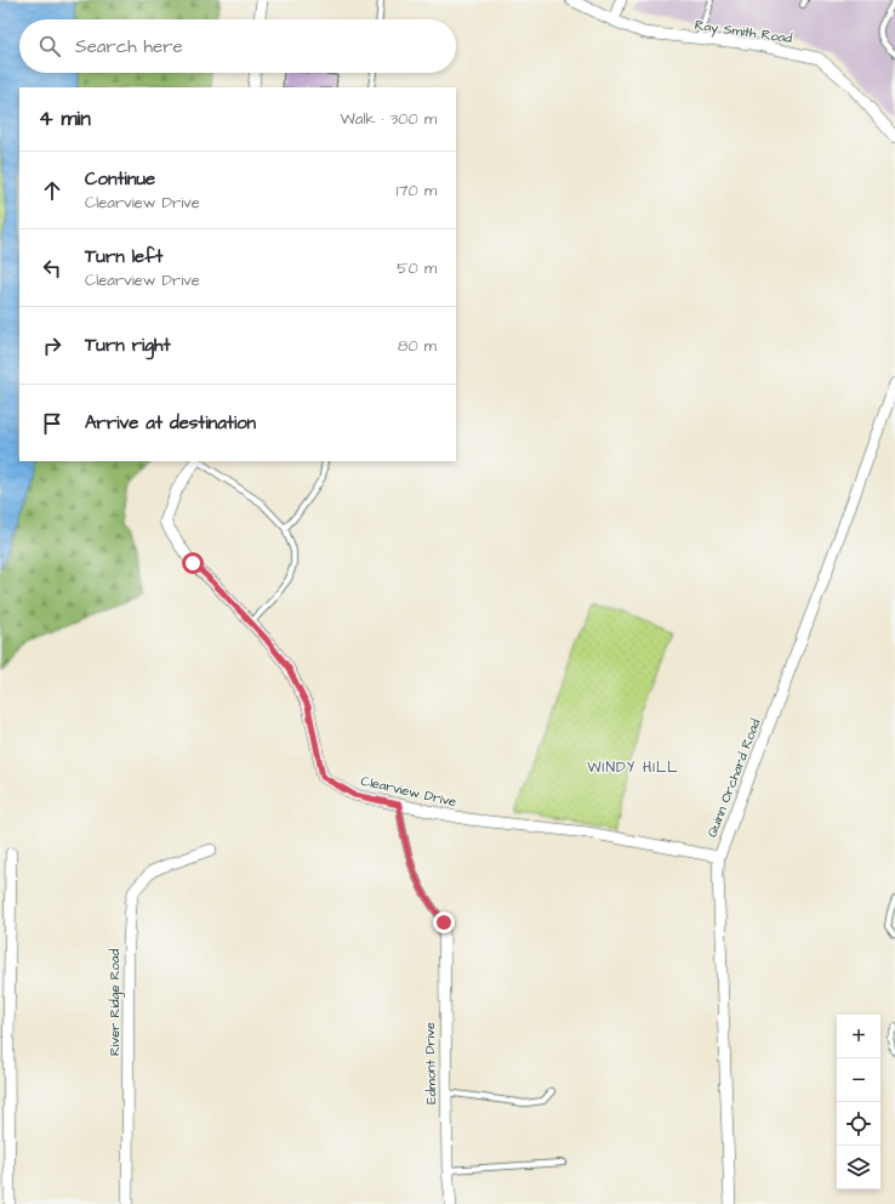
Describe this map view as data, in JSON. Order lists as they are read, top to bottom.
{
  "streets": {
    "street": [
      "Ray Smith Road",
      "Quinn Orchard Road",
      "Clearview Drive",
      "River Ridge Road",
      "Edmont Drive"
    ]
  },
  "crossings": [
    ["Quinn Orchard Road", "Clearview Drive"]
  ],
  "districts": ["WINDY HILL"],
  "page": {
    "search": "Search here",
    "heading": ["4 min", "Walk · 300 m"],
    "list": [
      ["Continue", "Clearview Drive", "170 m"],
      ["Turn left", "Clearview Drive", "50 m"],
      ["Turn right", "80 m"],
      "Arrive at destination"
    ],
    "map_buttons": ["+", "−"]
  }
}
